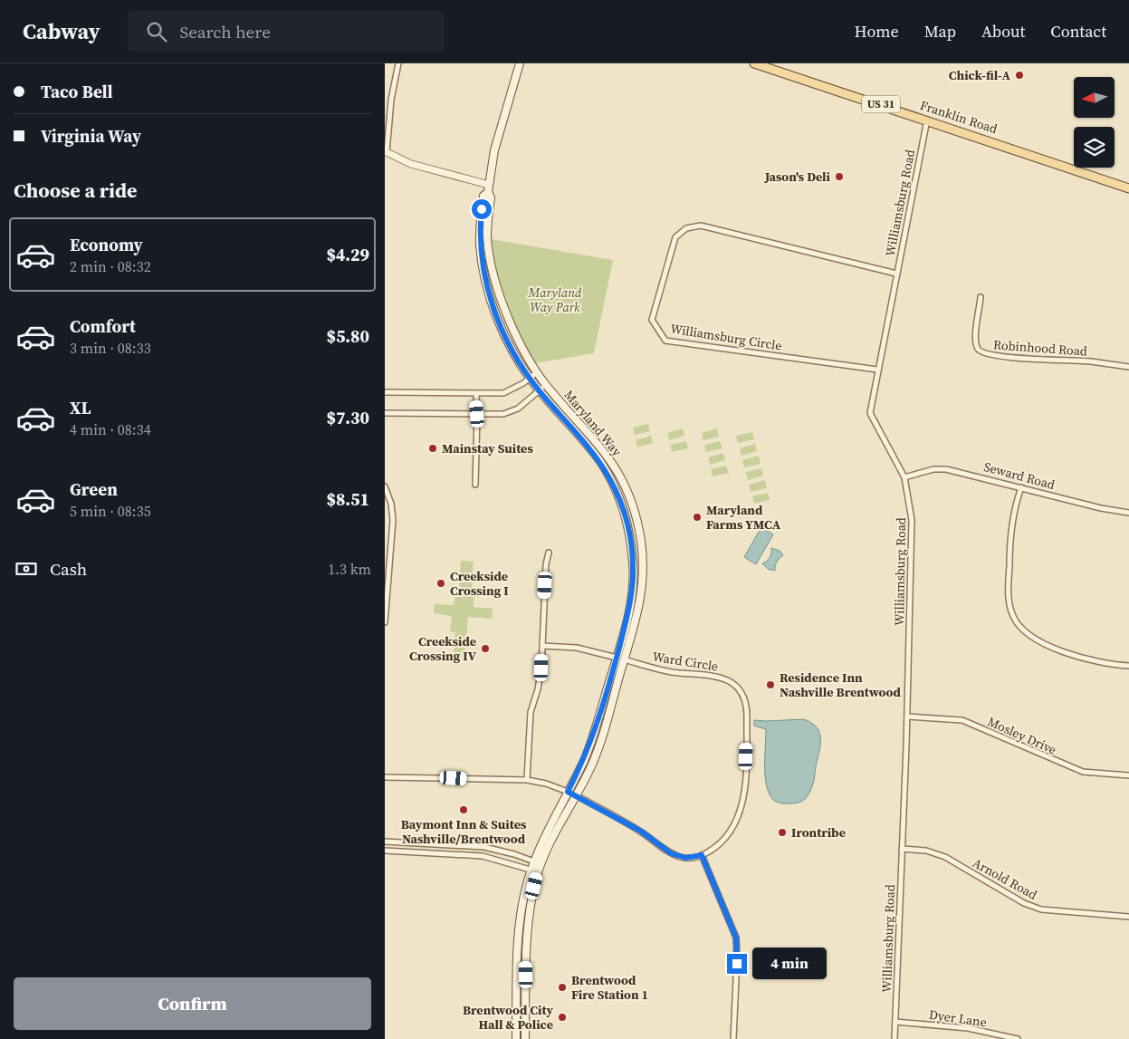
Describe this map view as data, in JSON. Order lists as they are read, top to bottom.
{
  "streets": {
    "main road": ["US 31", "Franklin Road", "Maryland Way"],
    "street": [
      "Williamsburg Road",
      "Williamsburg Circle",
      "Robinhood Road",
      "Seward Road",
      "Ward Circle",
      "Mosley Drive",
      "Arnold Road",
      "Dyer Lane"
    ]
  },
  "crossings": [
    ["Franklin Road", "Williamsburg Road"],
    ["Williamsburg Road", "Williamsburg Circle"],
    ["Williamsburg Road", "Seward Road"],
    ["Williamsburg Road", "Mosley Drive"],
    ["Williamsburg Road", "Arnold Road"],
    ["Williamsburg Road", "Dyer Lane"],
    ["Maryland Way", "Ward Circle"]
  ],
  "parks": ["Maryland Way Park"],
  "places": [
    "Chick-fil-A",
    "Jason's Deli",
    "Mainstay Suites",
    "Maryland Farms YMCA",
    "Creekside Crossing I",
    "Creekside Crossing IV",
    "Residence Inn Nashville Brentwood",
    "Baymont Inn & Suites Nashville/Brentwood",
    "Irontribe",
    "Brentwood Fire Station 1",
    "Brentwood City Hall & Police"
  ],
  "north": "left",
  "page": {
    "header": "Cabway",
    "search": "Search here",
    "nav": [
      "Home",
      "Map",
      "About",
      "Contact"
    ],
    "banner": ["Taco Bell", "Virginia Way"],
    "heading": "Choose a ride",
    "list": [
      {
        "name": "Economy",
        "note": "2 min · 08:32",
        "value": "$4.29"
      },
      {
        "name": "Comfort",
        "note": "3 min · 08:33",
        "value": "$5.80"
      },
      {
        "name": "XL",
        "note": "4 min · 08:34",
        "value": "$7.30"
      },
      {
        "name": "Green",
        "note": "5 min · 08:35",
        "value": "$8.51"
      }
    ],
    "pay": ["Cash", "1.3 km"],
    "bubble": "4 min",
    "buttons": "Confirm"
  }
}
